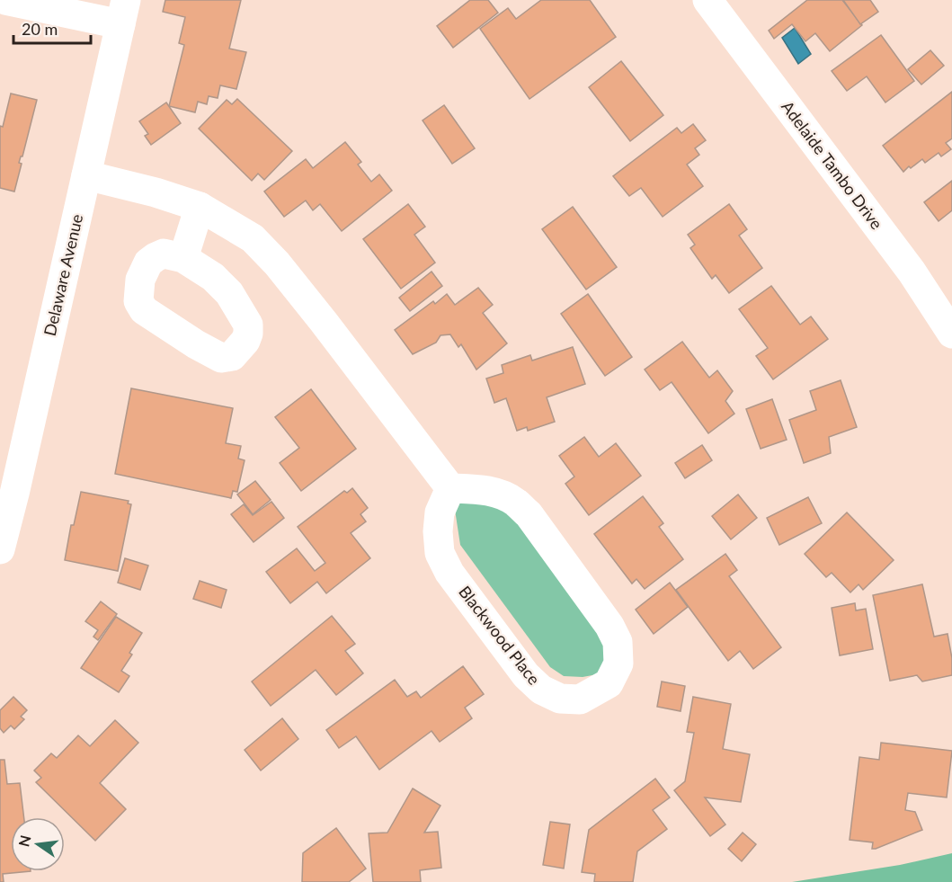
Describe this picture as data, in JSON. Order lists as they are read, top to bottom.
{
  "streets": {
    "street": ["Adelaide Tambo Drive", "Delaware Avenue", "Blackwood Place"]
  },
  "scale_bar": "20 m",
  "north": "left"
}
